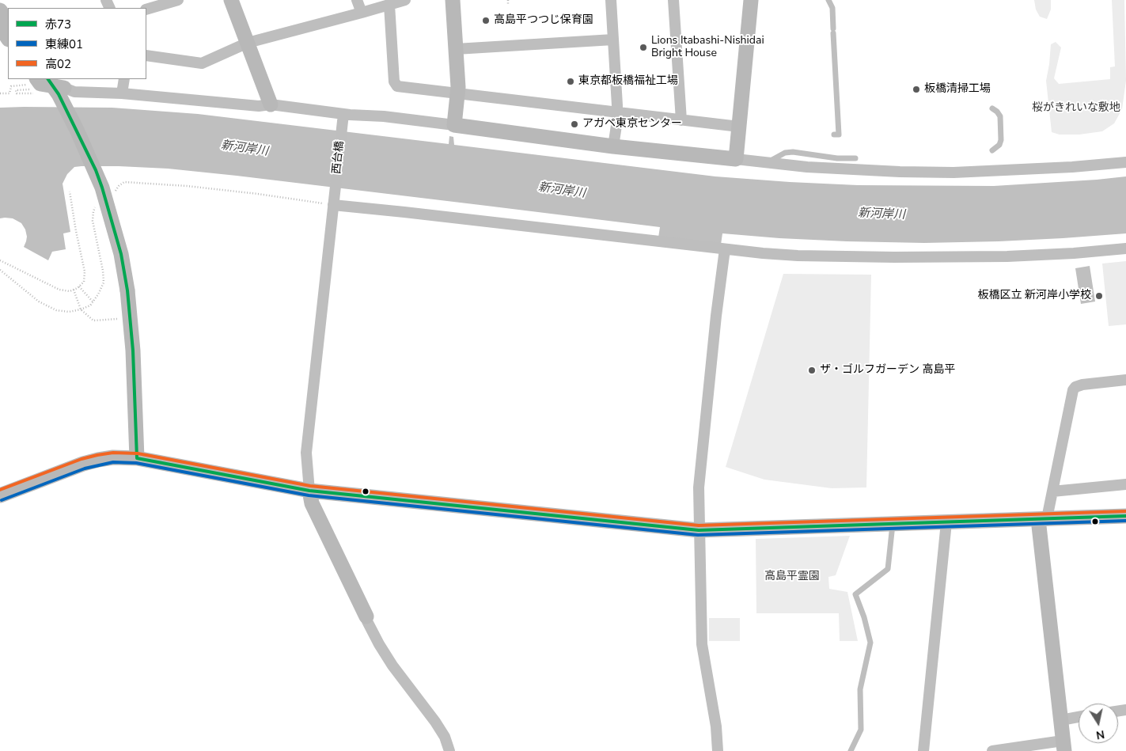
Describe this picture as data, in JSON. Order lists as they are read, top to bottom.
{
  "streets": {
    "street": ["西台橋"]
  },
  "water": ["新河岸川"],
  "parks": ["桜がきれいな敷地", "高島平霊園"],
  "places": [
    "高島平つつじ保育園",
    "Lions Itabashi-Nishidai Bright House",
    "東京都板橋福祉工場",
    "板橋清掃工場",
    "アガペ東京センター",
    "板橋区立 新河岸小学校",
    "ザ・ゴルフガーデン 高島平"
  ],
  "lines": ["transit line 赤73", "transit line 高02", "transit line 東練01"],
  "legend": ["赤73", "東練01", "高02"],
  "north": "bottom"
}
